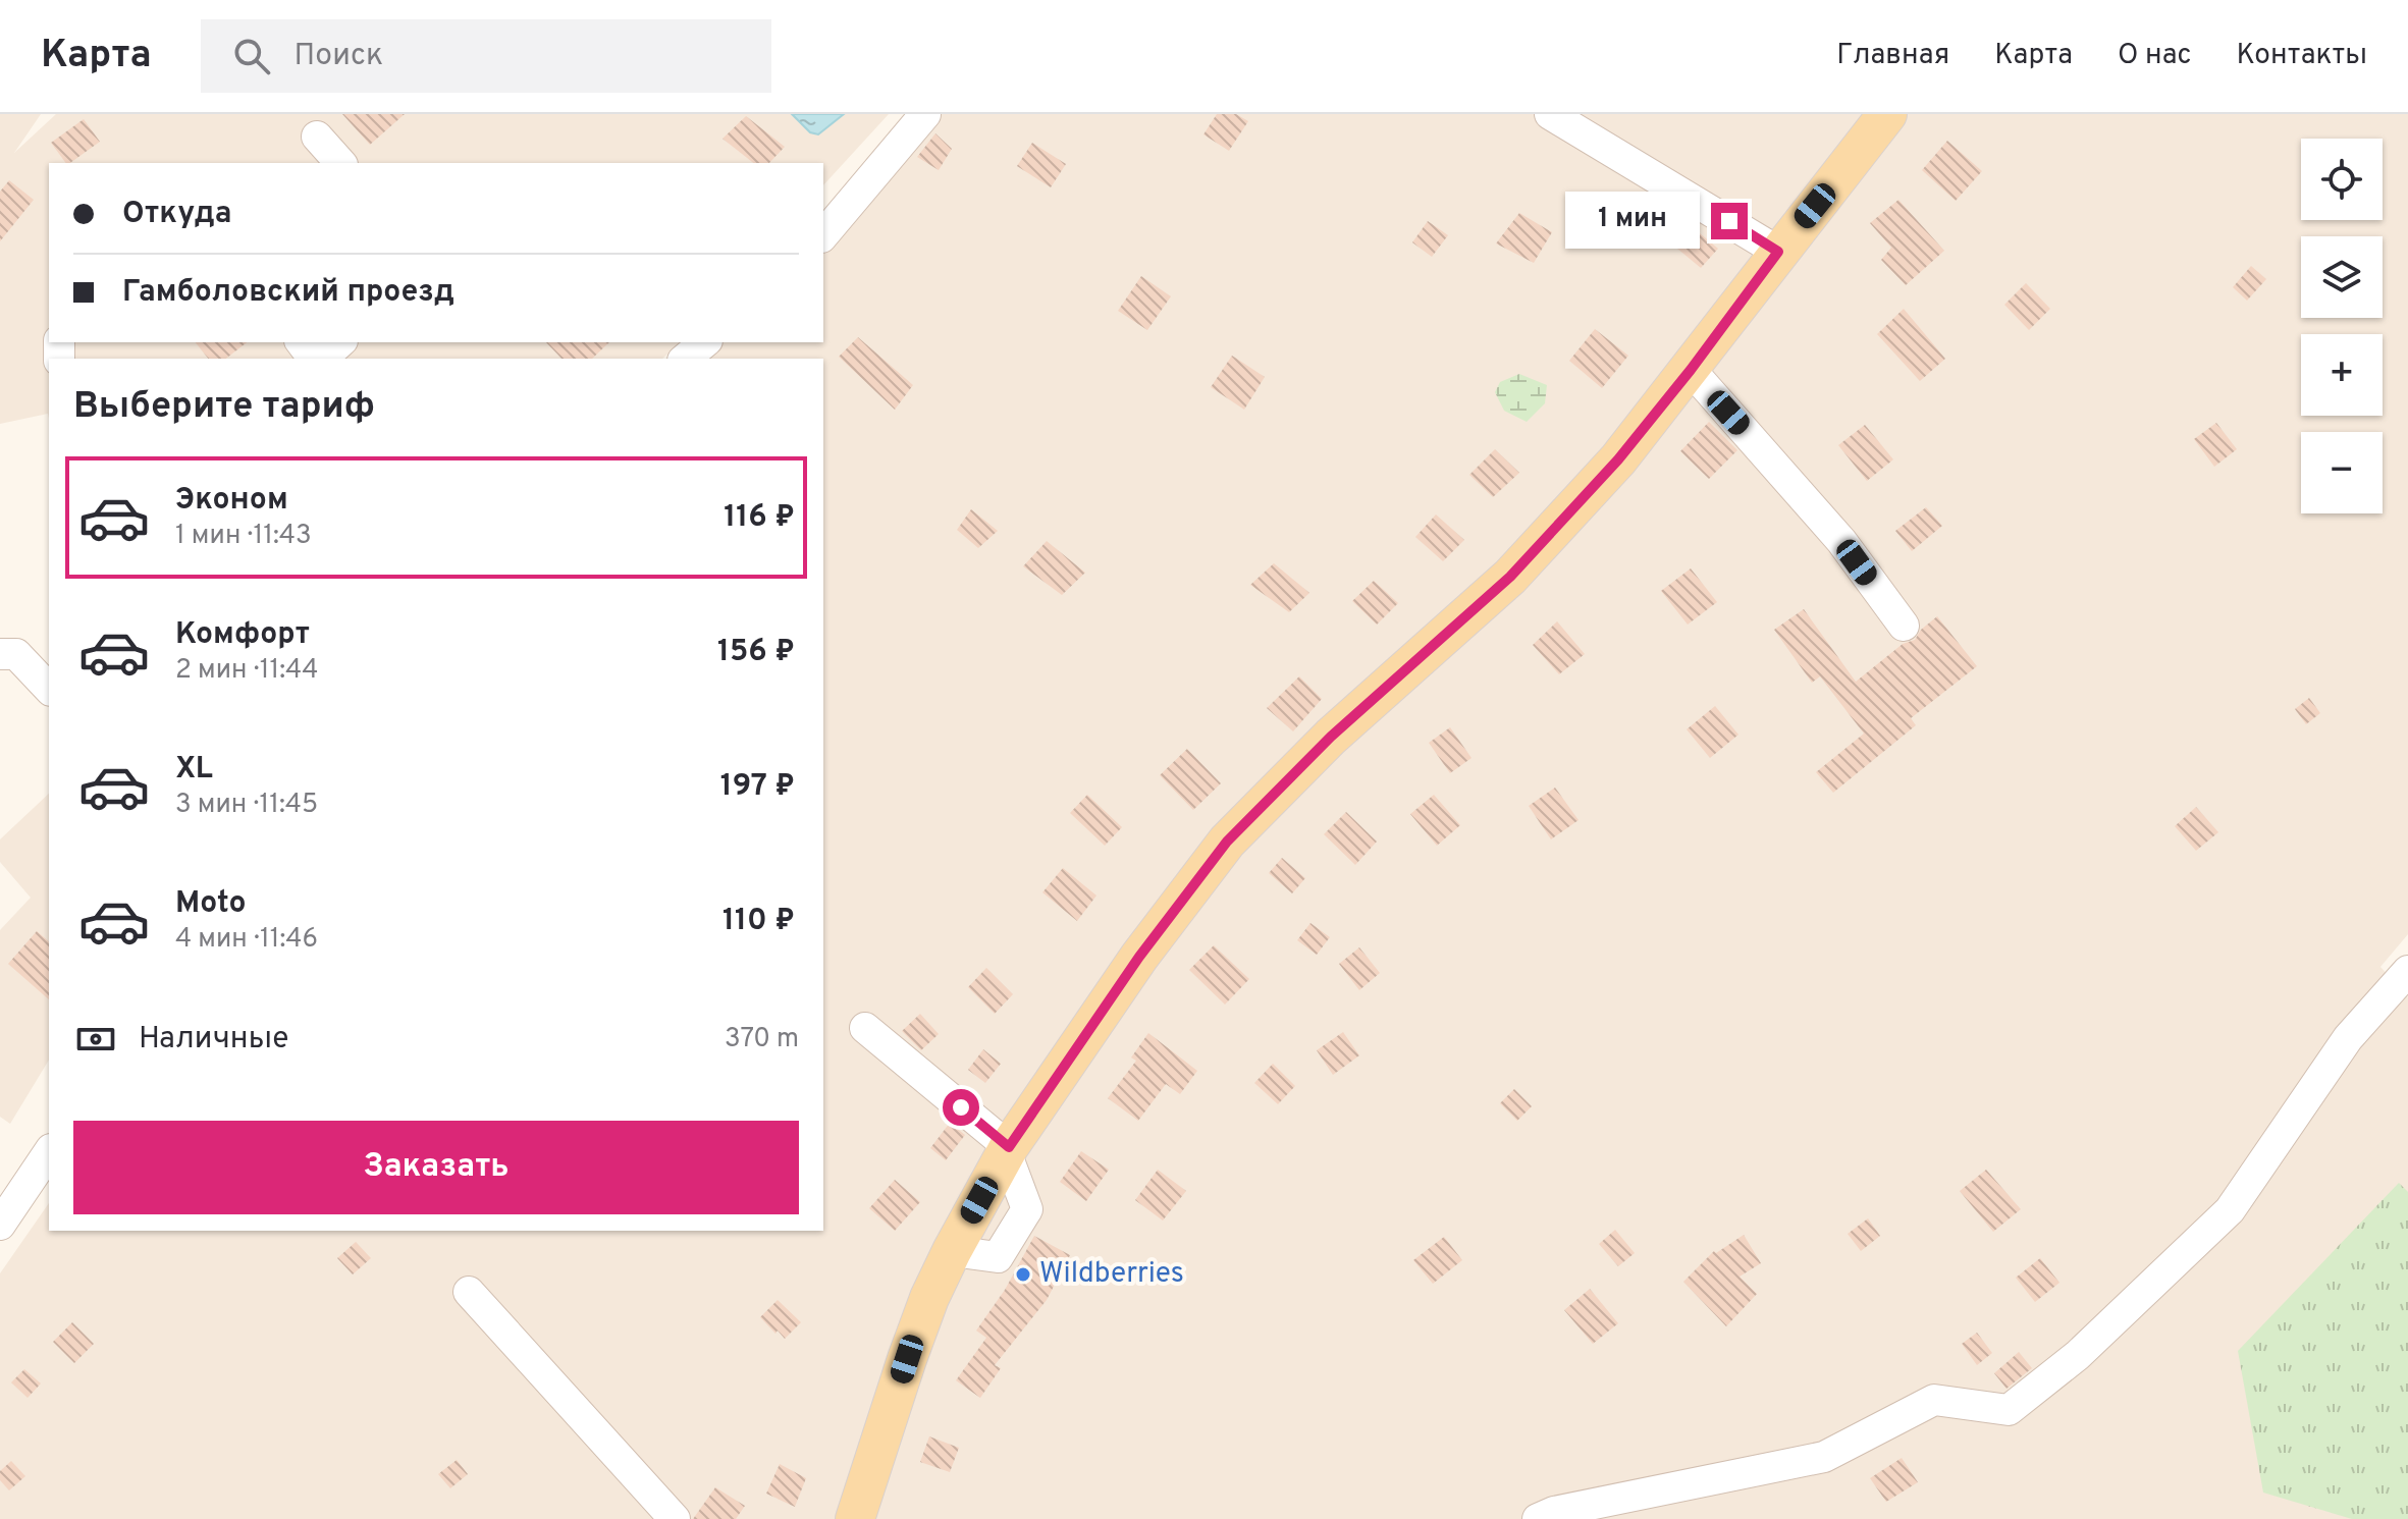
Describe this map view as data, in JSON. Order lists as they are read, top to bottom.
{
  "places": ["Wildberries"],
  "page": {
    "header": "Карта",
    "search": "Поиск",
    "nav": [
      "Главная",
      "Карта",
      "О нас",
      "Контакты"
    ],
    "map_buttons": ["+", "−"],
    "banner": ["Откуда", "Гамболовский проезд"],
    "bubble": "1 мин",
    "heading": "Выберите тариф",
    "list": [
      {
        "name": "Эконом",
        "note": "1 мин · 11:43",
        "value": "116 ₽"
      },
      {
        "name": "Комфорт",
        "note": "2 мин · 11:44",
        "value": "156 ₽"
      },
      {
        "name": "XL",
        "note": "3 мин · 11:45",
        "value": "197 ₽"
      },
      {
        "name": "Moto",
        "note": "4 мин · 11:46",
        "value": "110 ₽"
      }
    ],
    "pay": ["Наличные", "370 m"],
    "buttons": "Заказать"
  }
}
